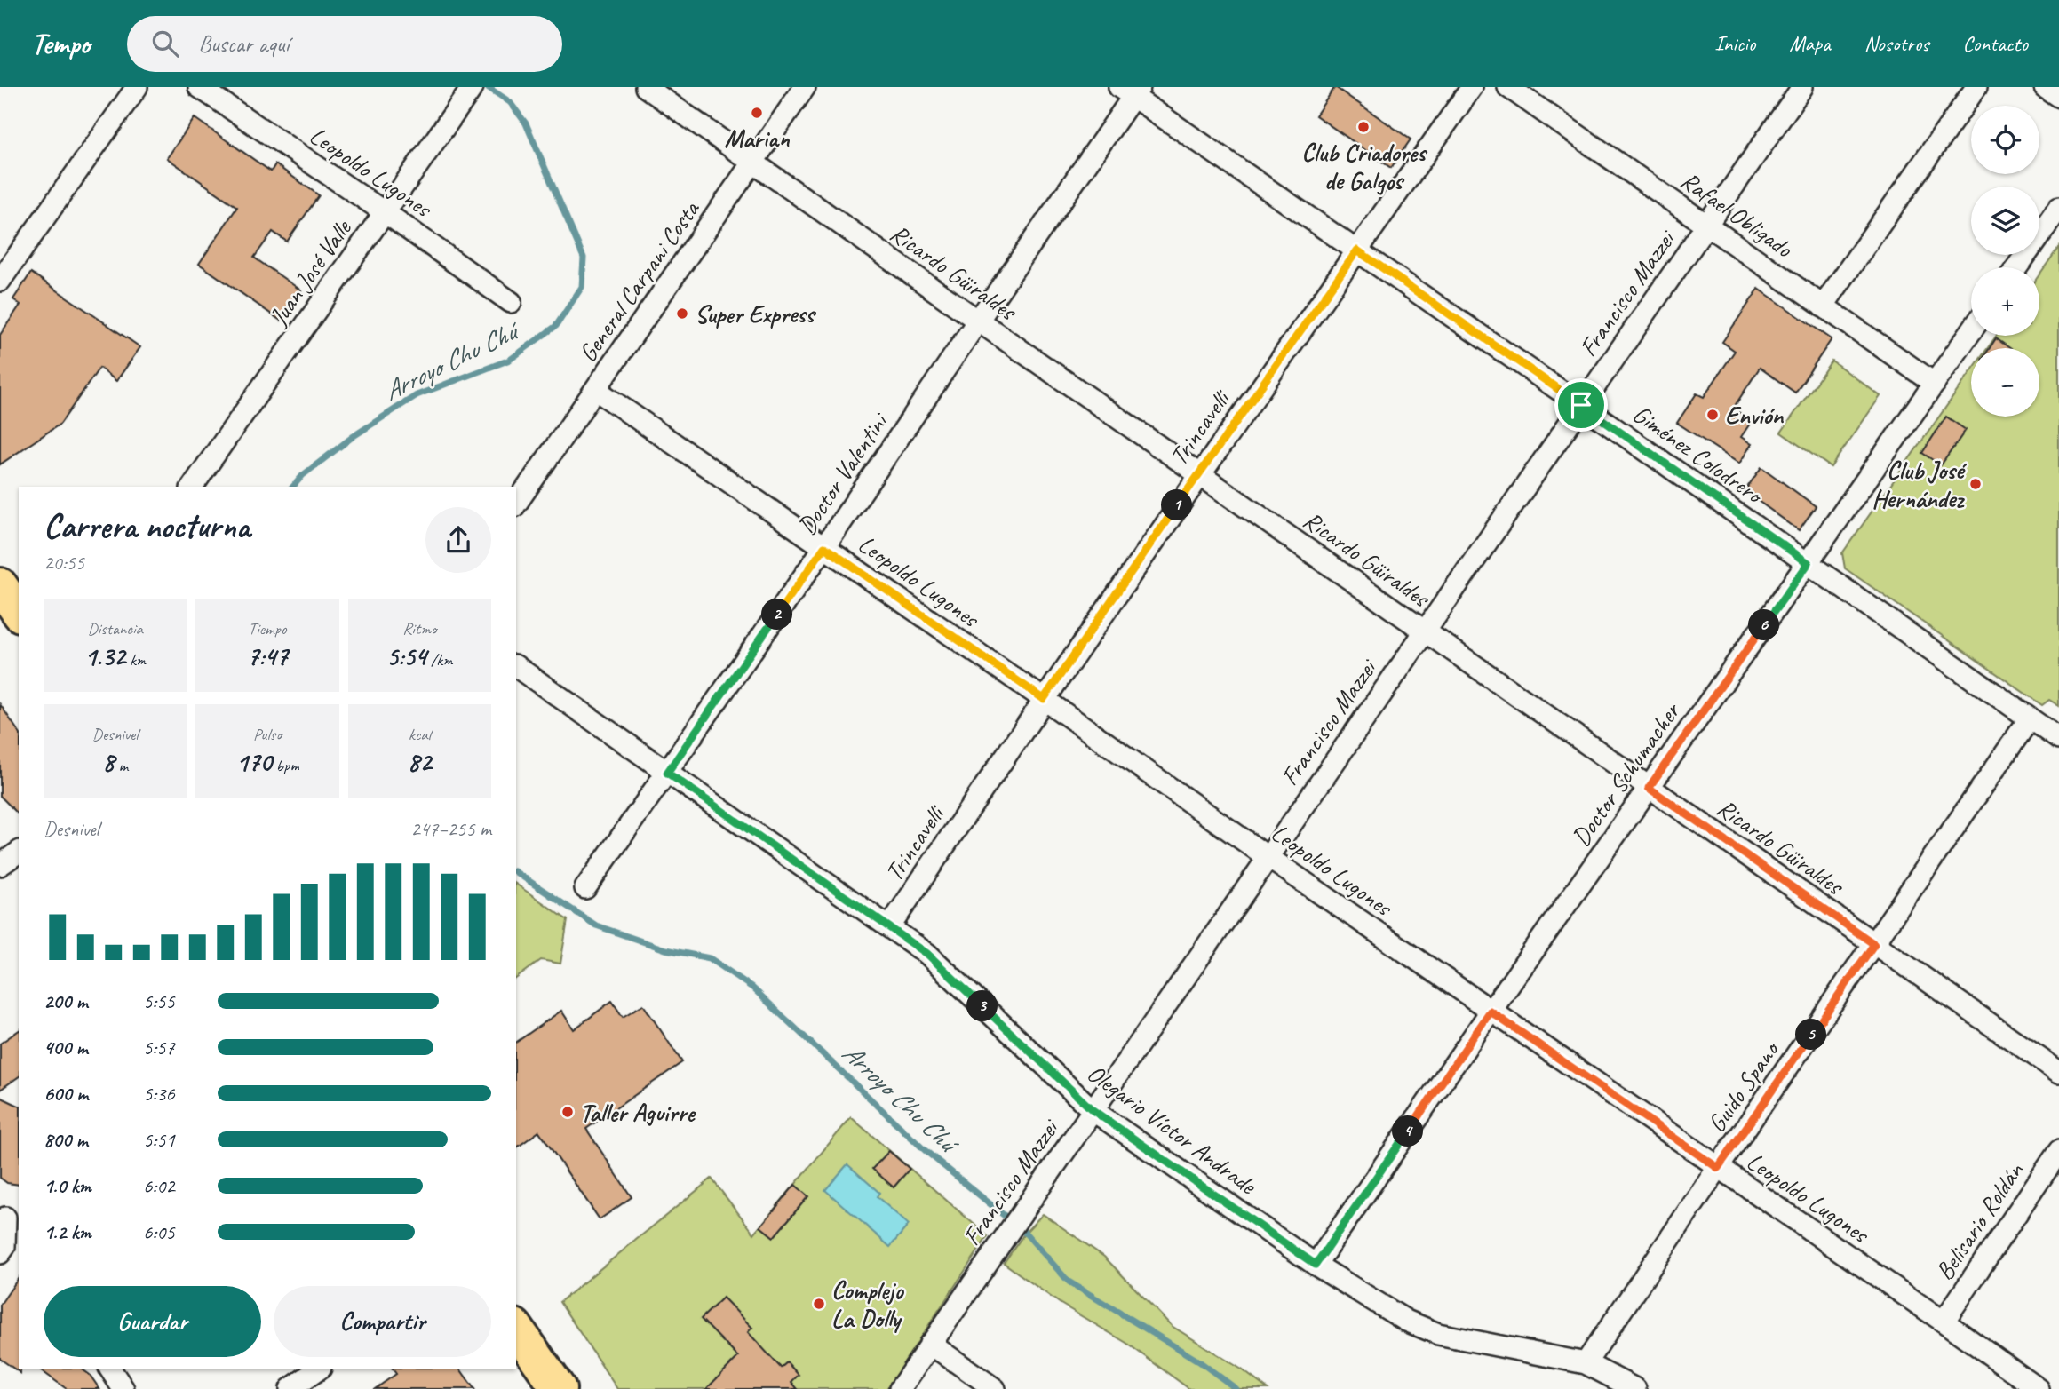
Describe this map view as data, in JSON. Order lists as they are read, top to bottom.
{
  "streets": {
    "street": [
      "Leopoldo Lugones",
      "Rafael Obligado",
      "Ricardo Güiraldes",
      "Juan José Valle",
      "General Carpani Costa",
      "Francisco Mazzei",
      "Trincavelli",
      "Giménez Colodrero",
      "Doctor Valentini",
      "Doctor Schumacher",
      "Guido Spano",
      "Olegario Víctor Andrade",
      "Belisario Roldán"
    ]
  },
  "crossings": [
    ["Leopoldo Lugones", "Juan José Valle"],
    ["Leopoldo Lugones", "General Carpani Costa"],
    ["Leopoldo Lugones", "Francisco Mazzei"],
    ["Leopoldo Lugones", "Trincavelli"],
    ["Leopoldo Lugones", "Doctor Valentini"],
    ["Leopoldo Lugones", "Doctor Schumacher"],
    ["Leopoldo Lugones", "Guido Spano"],
    ["Leopoldo Lugones", "Belisario Roldán"],
    ["Rafael Obligado", "Francisco Mazzei"],
    ["Rafael Obligado", "Doctor Schumacher"],
    ["Ricardo Güiraldes", "General Carpani Costa"],
    ["Ricardo Güiraldes", "Francisco Mazzei"],
    ["Ricardo Güiraldes", "Trincavelli"],
    ["Ricardo Güiraldes", "Doctor Valentini"],
    ["Ricardo Güiraldes", "Doctor Schumacher"],
    ["Ricardo Güiraldes", "Guido Spano"],
    ["Francisco Mazzei", "Giménez Colodrero"],
    ["Francisco Mazzei", "Olegario Víctor Andrade"],
    ["Trincavelli", "Giménez Colodrero"],
    ["Trincavelli", "Olegario Víctor Andrade"],
    ["Giménez Colodrero", "Doctor Valentini"],
    ["Giménez Colodrero", "Doctor Schumacher"],
    ["Giménez Colodrero", "Guido Spano"],
    ["Doctor Valentini", "Olegario Víctor Andrade"],
    ["Doctor Schumacher", "Olegario Víctor Andrade"],
    ["Guido Spano", "Olegario Víctor Andrade"]
  ],
  "water": ["Arroyo Chu Chú"],
  "places": [
    "Marian",
    "Club Criadores de Galgos",
    "Super Express",
    "Envión",
    "Club José Hernández",
    "Taller Aguirre",
    "Complejo La Dolly"
  ],
  "page": {
    "header": "Tempo",
    "search": "Buscar aquí",
    "nav": [
      "Inicio",
      "Mapa",
      "Nosotros",
      "Contacto"
    ],
    "map_buttons": ["+", "−"],
    "heading": ["Carrera nocturna", "20:55"],
    "pins": [
      "1",
      "2",
      "6",
      "3",
      "5",
      "4"
    ],
    "stats": [
      ["Distancia", "1.32 km"],
      ["Tiempo", "7:47"],
      ["Ritmo", "5:54 /km"],
      ["Desnivel", "8 m"],
      ["Pulso", "170 bpm"],
      ["kcal", "82"]
    ],
    "chart": ["Desnivel", "247–255 m"],
    "list": [
      {
        "name": "200 m",
        "note": "5:55"
      },
      {
        "name": "400 m",
        "note": "5:57"
      },
      {
        "name": "600 m",
        "note": "5:36"
      },
      {
        "name": "800 m",
        "note": "5:51"
      },
      {
        "name": "1.0 km",
        "note": "6:02"
      },
      {
        "name": "1.2 km",
        "note": "6:05"
      }
    ],
    "buttons": ["Guardar", "Compartir"]
  }
}
